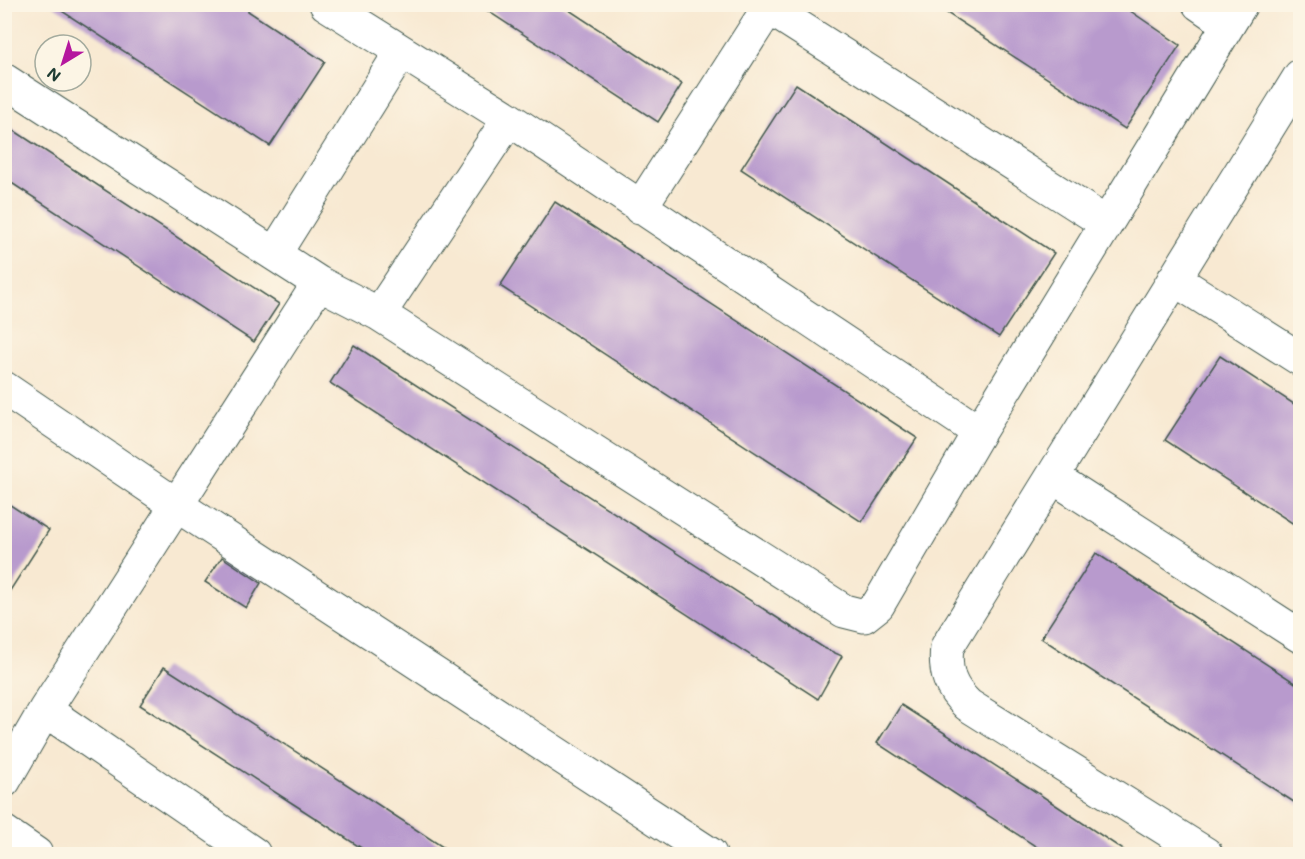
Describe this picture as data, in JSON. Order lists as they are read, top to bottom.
{
  "north": "bottom left"
}
